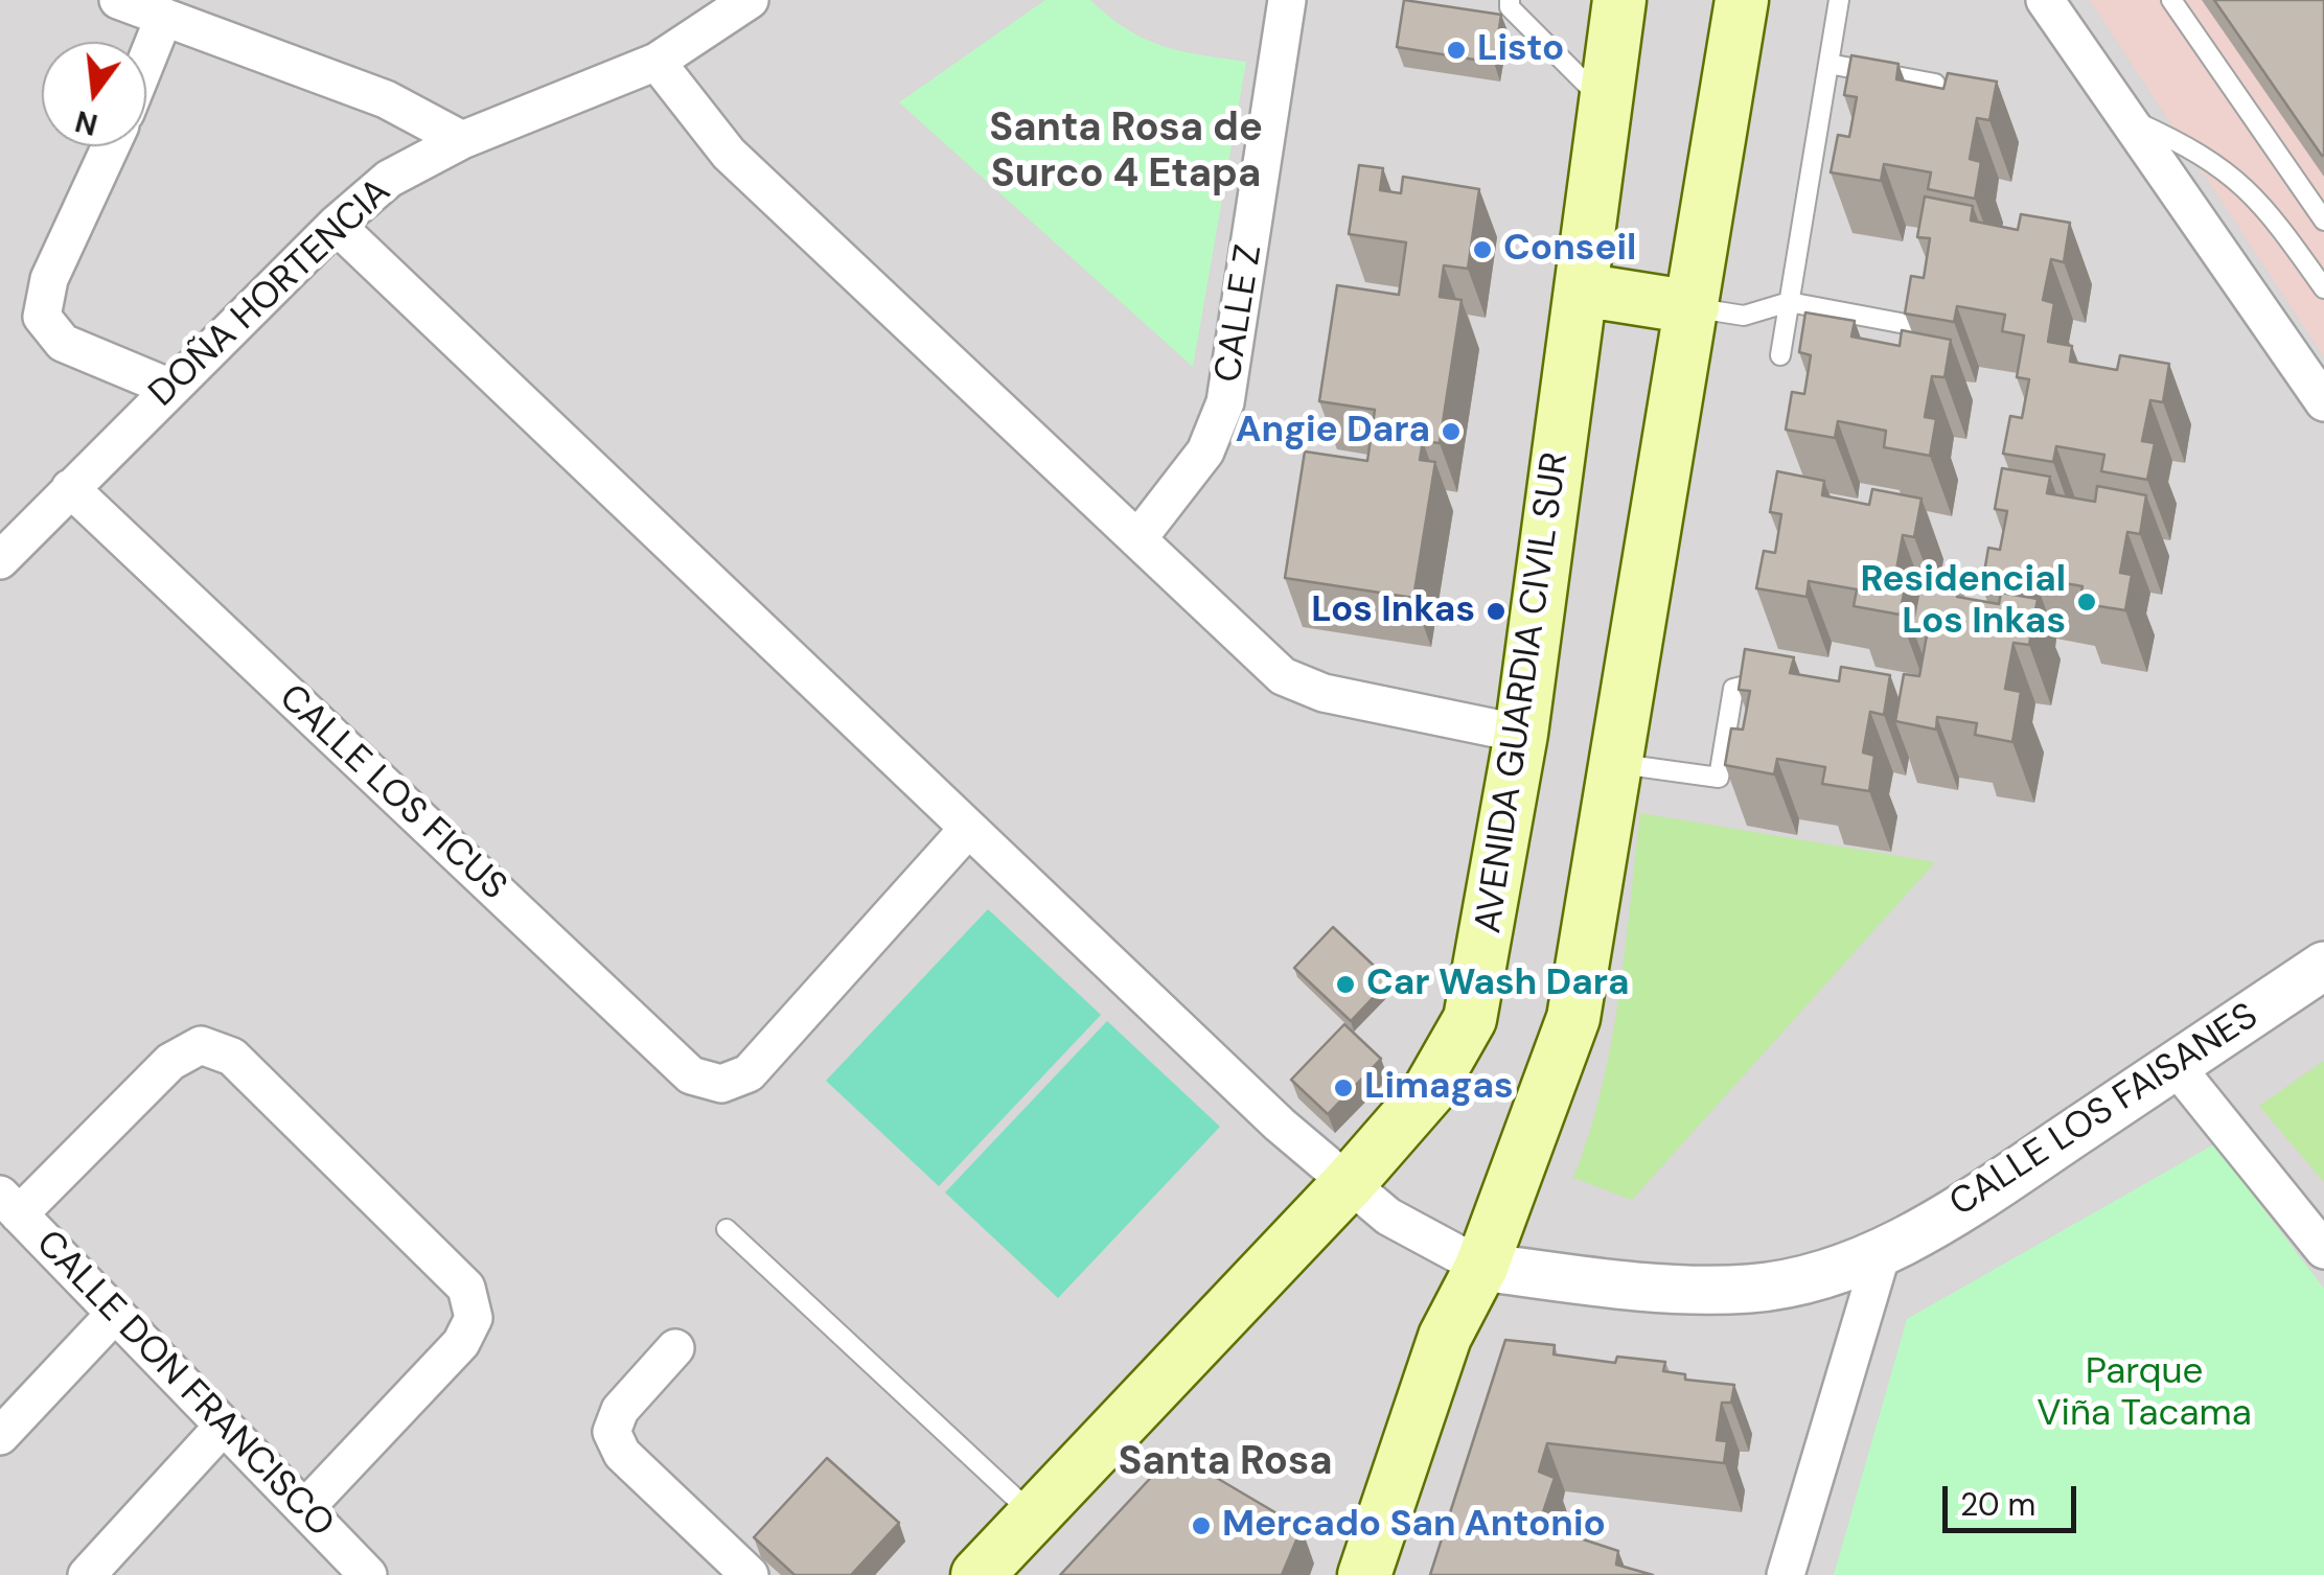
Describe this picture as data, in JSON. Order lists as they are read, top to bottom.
{
  "streets": {
    "main road": ["AVENIDA GUARDIA CIVIL SUR"],
    "street": [
      "DOÑA HORTENCIA",
      "CALLE Z",
      "CALLE LOS FICUS",
      "CALLE LOS FAISANES",
      "CALLE DON FRANCISCO"
    ]
  },
  "crossings": [
    ["DOÑA HORTENCIA", "CALLE LOS FICUS"]
  ],
  "districts": ["Santa Rosa de Surco 4 Etapa", "Santa Rosa"],
  "parks": ["Parque Viña Tacama"],
  "places": [
    "Listo",
    "Conseil",
    "Angie Dara",
    "Residencial Los Inkas",
    "Los Inkas",
    "Car Wash Dara",
    "Limagas",
    "Mercado San Antonio"
  ],
  "scale_bar": "20 m",
  "north": "bottom"
}
